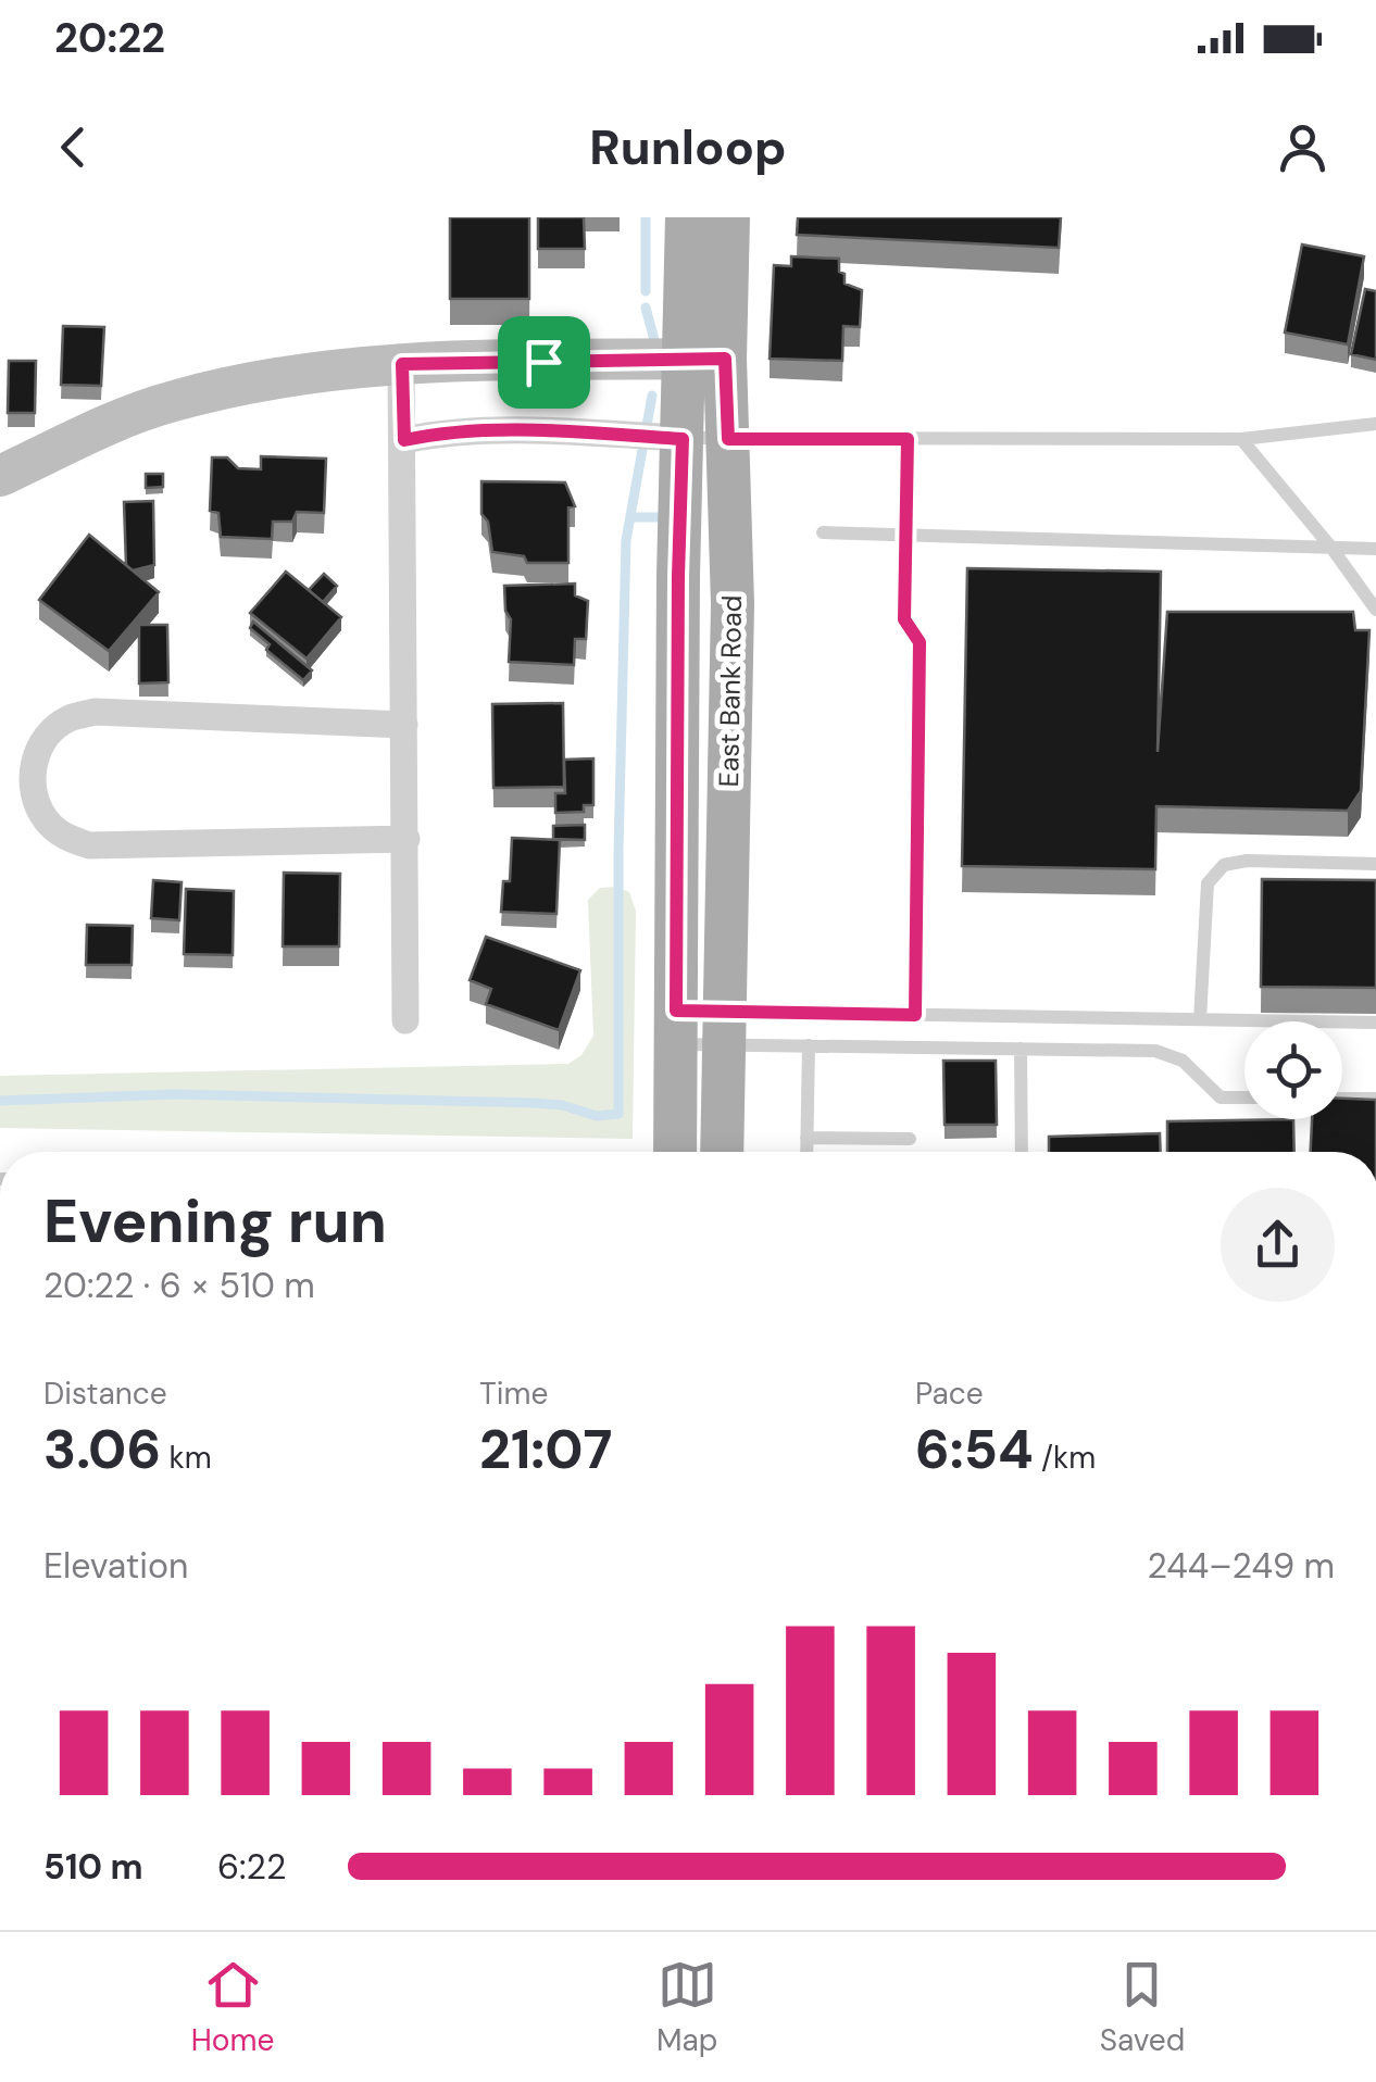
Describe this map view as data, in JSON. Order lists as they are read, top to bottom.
{
  "streets": {
    "main road": ["East Bank Road"]
  },
  "page": {
    "status": "20:22",
    "header": "Runloop",
    "heading": ["Evening run", "20:22 · 6 × 510 m"],
    "stats": [
      ["Distance", "3.06 km"],
      ["Time", "21:07"],
      ["Pace", "6:54 /km"]
    ],
    "chart": ["Elevation", "244–249 m"],
    "list": [
      {
        "name": "510 m",
        "note": "6:22"
      }
    ],
    "tabs": ["Home", "Map", "Saved"]
  }
}
